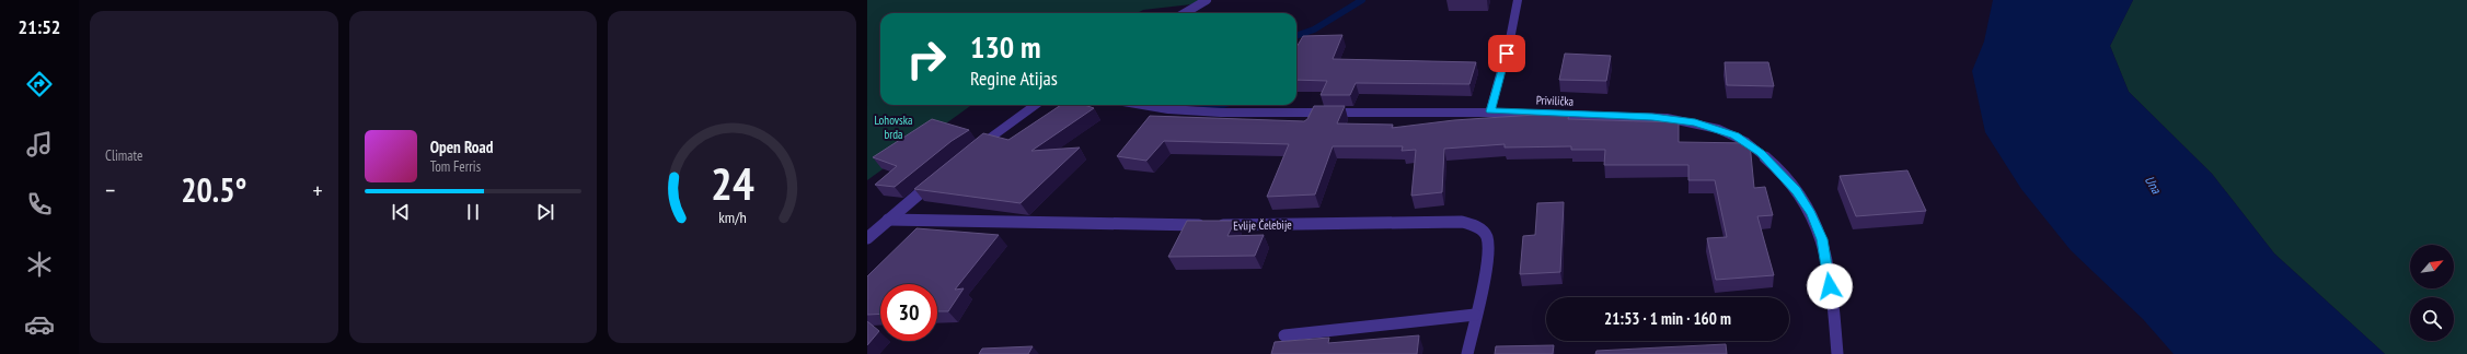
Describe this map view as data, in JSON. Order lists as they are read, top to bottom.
{
  "streets": {
    "street": ["Privilička", "Evlije Čelebije"]
  },
  "water": ["Una"],
  "parks": ["Lohovska brda"],
  "north": "top right",
  "page": {
    "tabs": "21:52",
    "tile": "Climate",
    "turn": ["130 m", "Regine Atijas"],
    "song": ["Open Road", "Tom Ferris"],
    "heat": ["−", "20.5°", "+"],
    "limit": "30",
    "trip": "21:53 · 1 min · 160 m",
    "gauge": ["24", "km/h"]
  }
}
